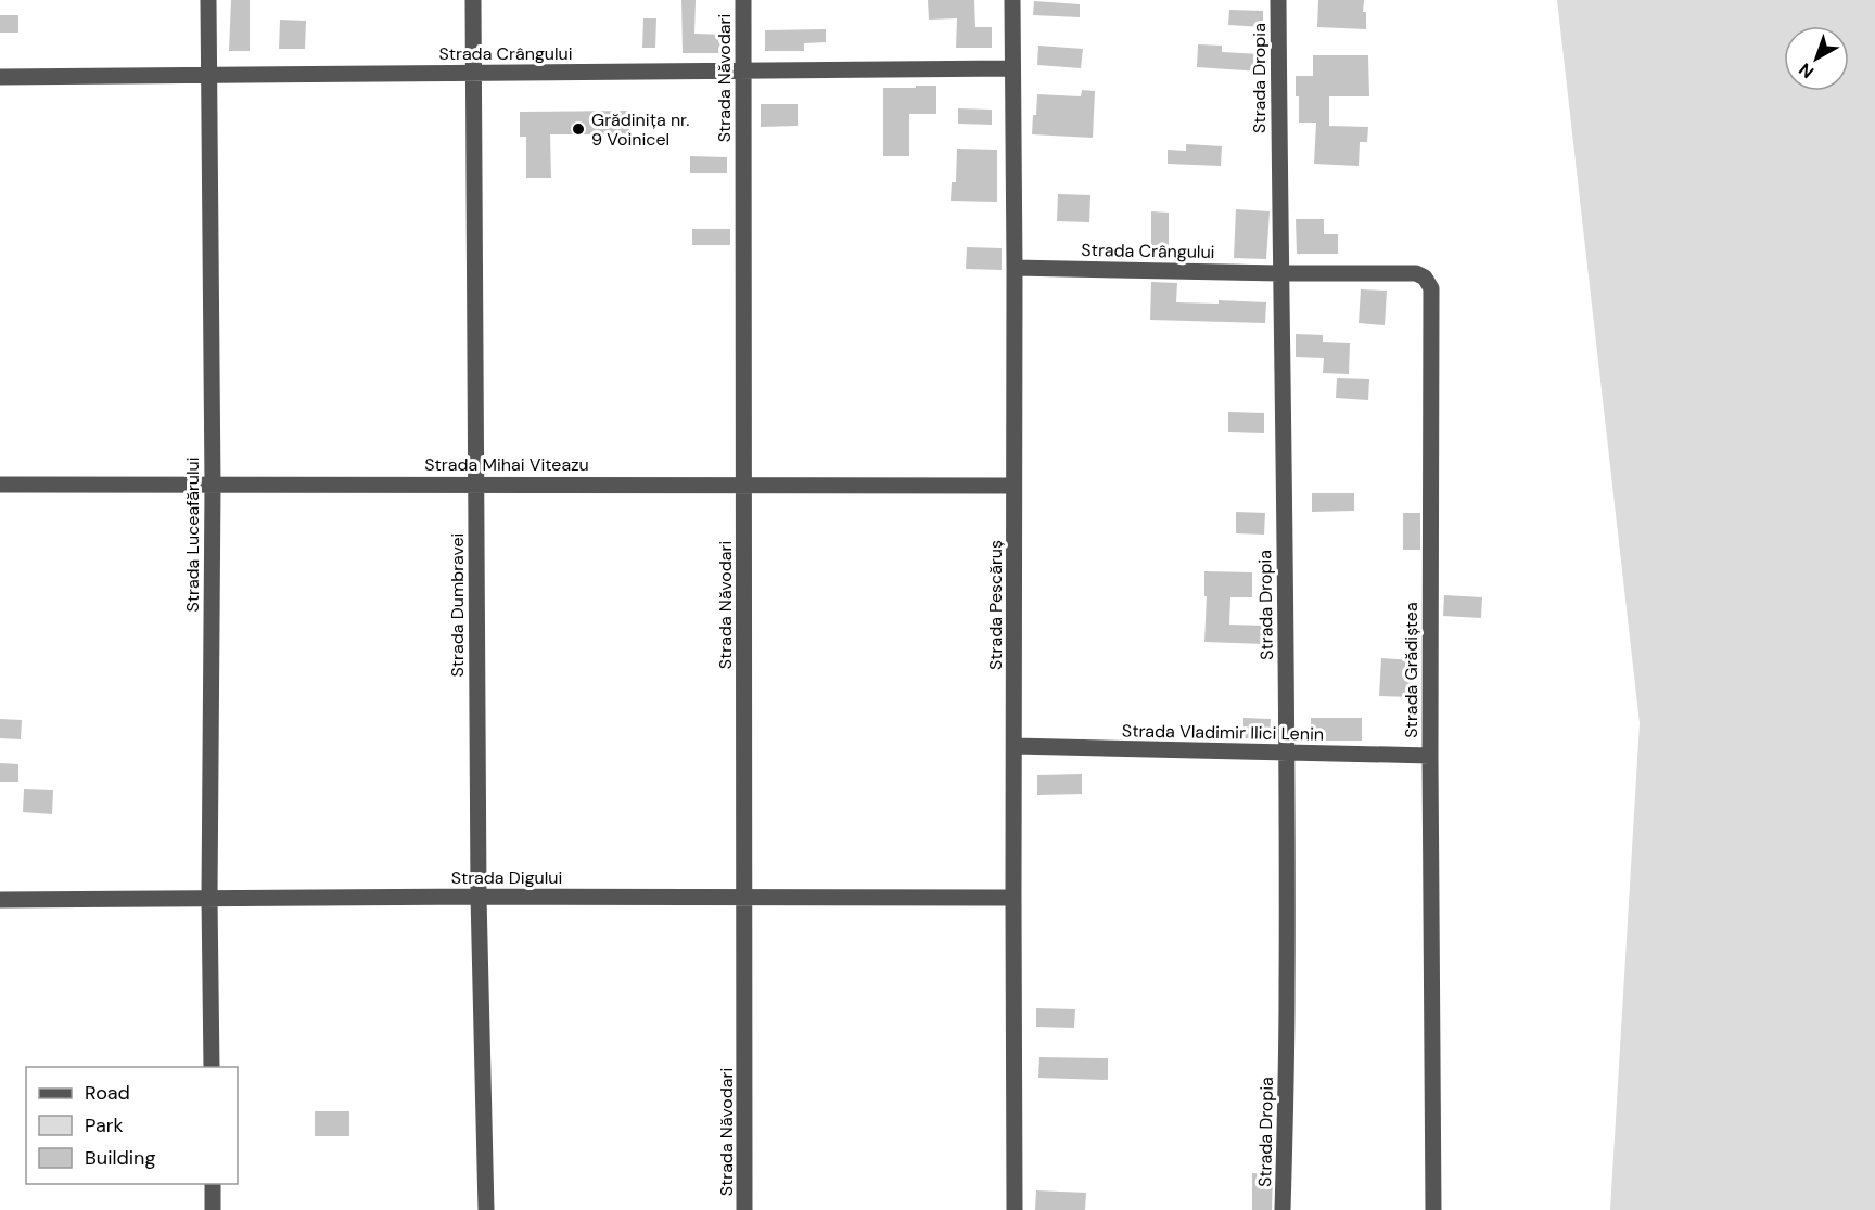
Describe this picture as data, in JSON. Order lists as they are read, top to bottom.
{
  "streets": {
    "street": [
      "Strada Crângului",
      "Strada Năvodari",
      "Strada Dropia",
      "Strada Mihai Viteazu",
      "Strada Luceafărului",
      "Strada Dumbravei",
      "Strada Pescăruș",
      "Strada Grădiștea",
      "Strada Vladimir Ilici Lenin",
      "Strada Digului"
    ]
  },
  "crossings": [
    ["Strada Crângului", "Strada Năvodari"],
    ["Strada Crângului", "Strada Dropia"],
    ["Strada Crângului", "Strada Luceafărului"],
    ["Strada Crângului", "Strada Dumbravei"],
    ["Strada Crângului", "Strada Pescăruș"],
    ["Strada Crângului", "Strada Grădiștea"],
    ["Strada Năvodari", "Strada Mihai Viteazu"],
    ["Strada Năvodari", "Strada Digului"],
    ["Strada Dropia", "Strada Grădiștea"],
    ["Strada Dropia", "Strada Vladimir Ilici Lenin"],
    ["Strada Mihai Viteazu", "Strada Luceafărului"],
    ["Strada Mihai Viteazu", "Strada Dumbravei"],
    ["Strada Mihai Viteazu", "Strada Pescăruș"],
    ["Strada Luceafărului", "Strada Digului"],
    ["Strada Dumbravei", "Strada Digului"],
    ["Strada Pescăruș", "Strada Vladimir Ilici Lenin"],
    ["Strada Pescăruș", "Strada Digului"],
    ["Strada Grădiștea", "Strada Vladimir Ilici Lenin"]
  ],
  "places": ["Grădinița nr. 9 Voinicel"],
  "legend": ["Road", "Park", "Building"],
  "north": "bottom left"
}
